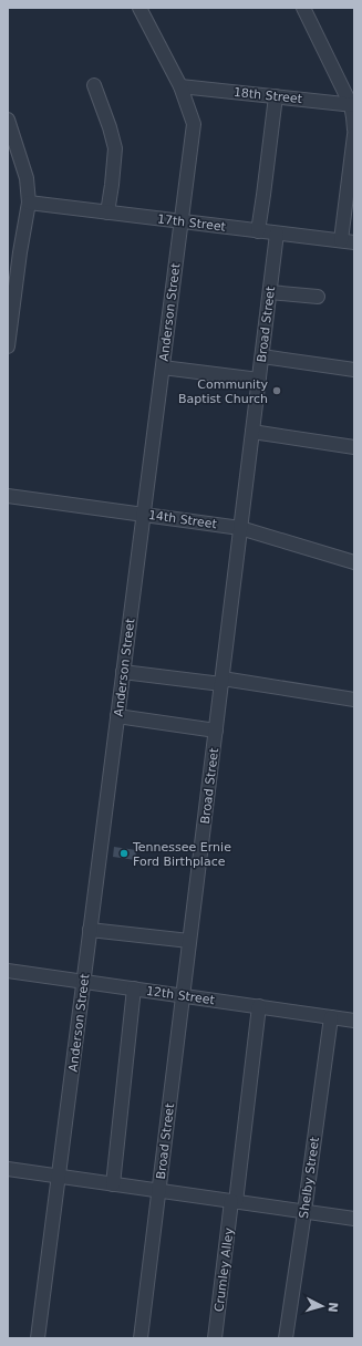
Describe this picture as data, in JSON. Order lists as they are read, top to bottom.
{
  "streets": {
    "street": [
      "18th Street",
      "17th Street",
      "Anderson Street",
      "Broad Street",
      "14th Street",
      "12th Street",
      "Shelby Street",
      "Crumley Alley"
    ]
  },
  "crossings": [
    ["18th Street", "Anderson Street"],
    ["17th Street", "Anderson Street"],
    ["17th Street", "Broad Street"],
    ["Anderson Street", "14th Street"],
    ["Anderson Street", "12th Street"],
    ["Broad Street", "14th Street"],
    ["Broad Street", "12th Street"],
    ["12th Street", "Shelby Street"],
    ["12th Street", "Crumley Alley"]
  ],
  "places": ["Community Baptist Church", "Tennessee Ernie Ford Birthplace"],
  "north": "right"
}
